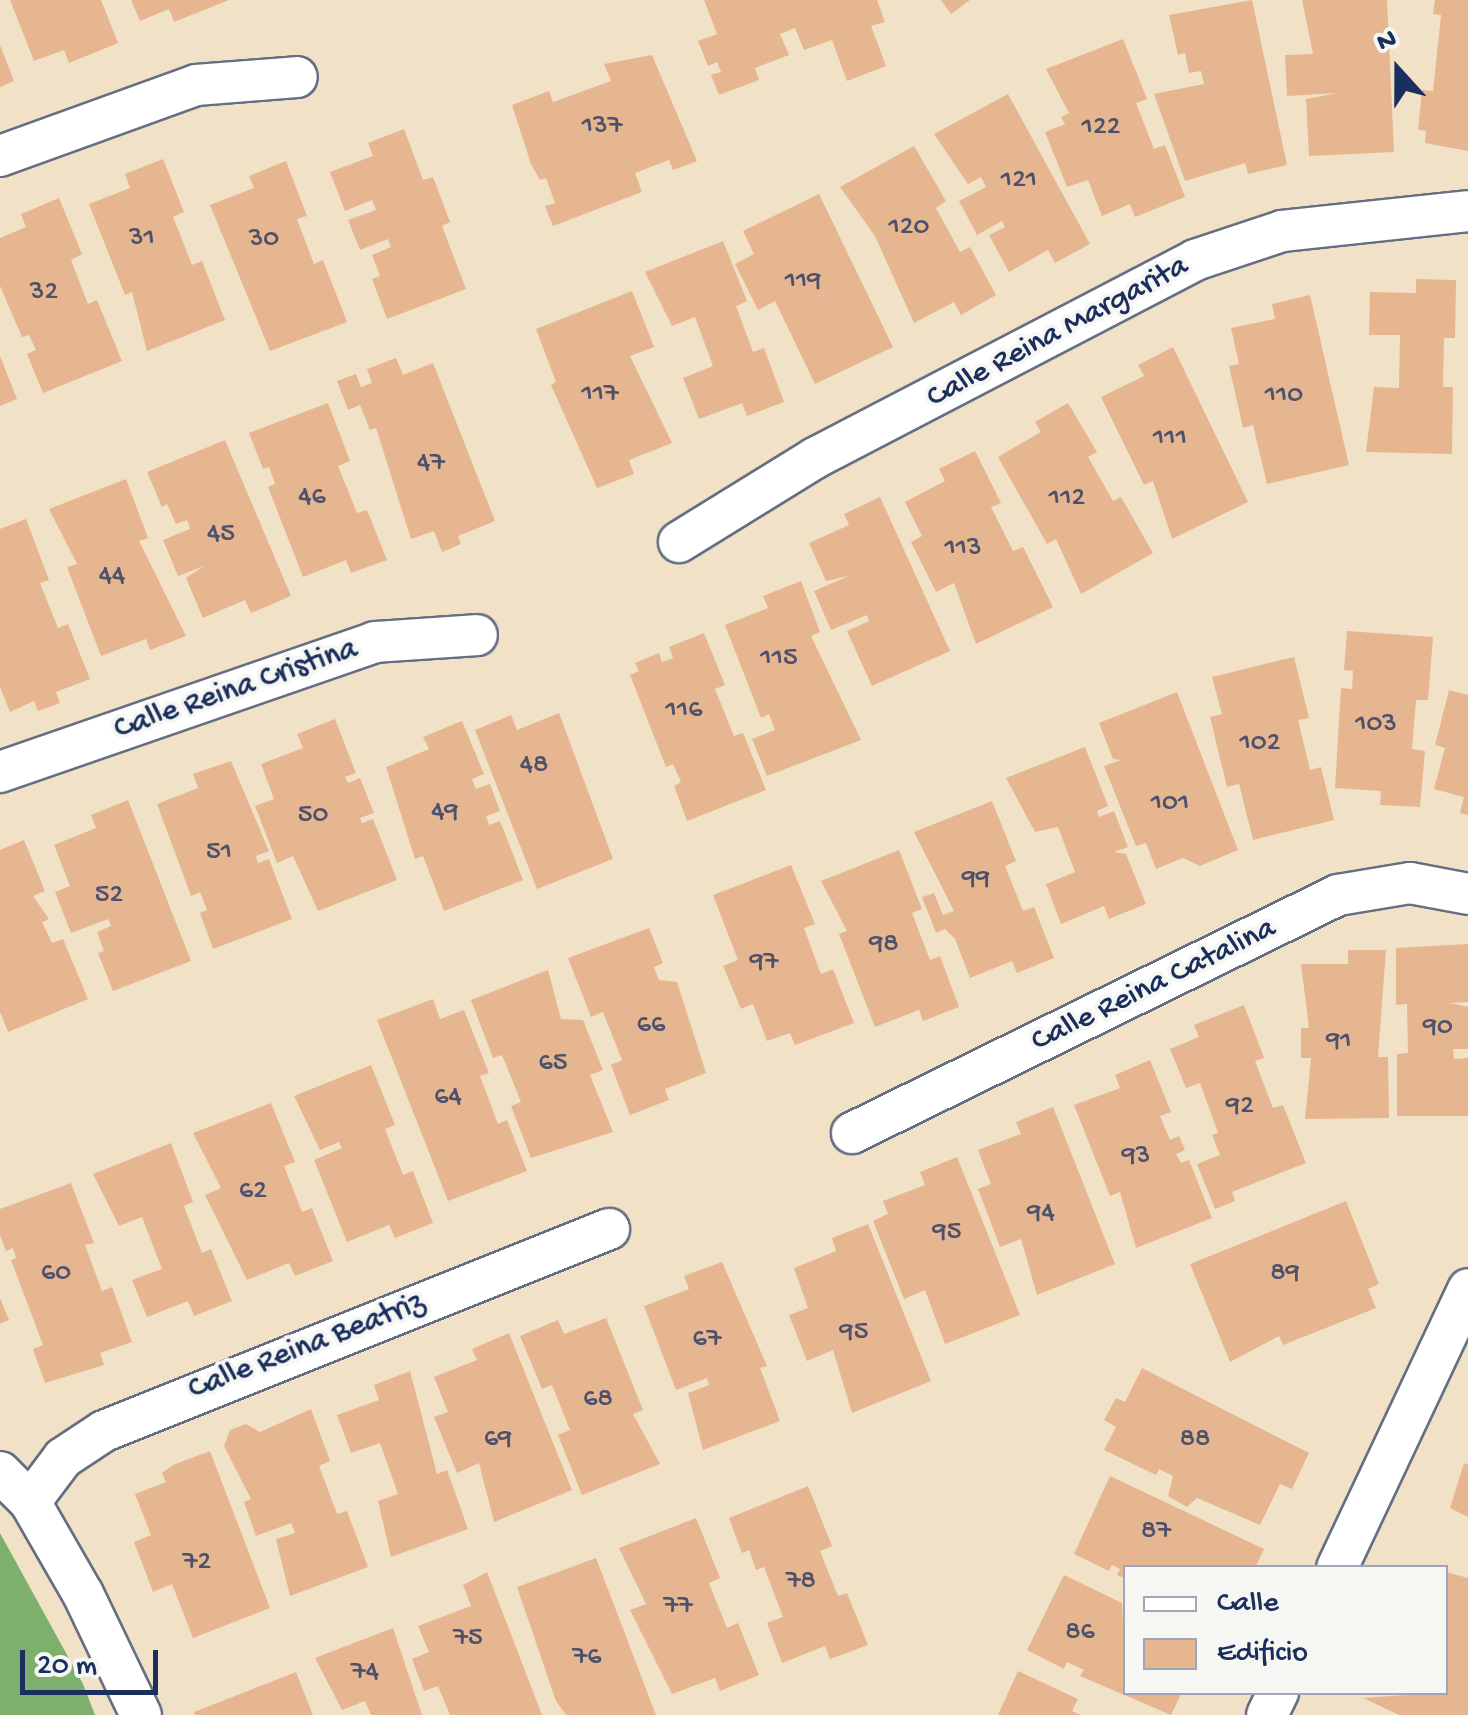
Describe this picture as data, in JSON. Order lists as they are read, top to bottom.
{
  "streets": {
    "street": [
      "Calle Reina Margarita",
      "Calle Reina Cristina",
      "Calle Reina Catalina",
      "Calle Reina Beatriz"
    ]
  },
  "house_numbers": [
    "137",
    "122",
    "121",
    "120",
    "31",
    "30",
    "119",
    "32",
    "117",
    "110",
    "111",
    "47",
    "46",
    "112",
    "45",
    "113",
    "44",
    "115",
    "116",
    "103",
    "102",
    "48",
    "101",
    "49",
    "50",
    "51",
    "99",
    "52",
    "98",
    "97",
    "66",
    "90",
    "91",
    "65",
    "64",
    "92",
    "93",
    "62",
    "94",
    "95",
    "60",
    "89",
    "95",
    "67",
    "68",
    "69",
    "88",
    "87",
    "72",
    "78",
    "77",
    "86",
    "75",
    "76",
    "74"
  ],
  "legend": ["Calle", "Edificio"],
  "scale_bar": "20 m",
  "north": "top"
}
